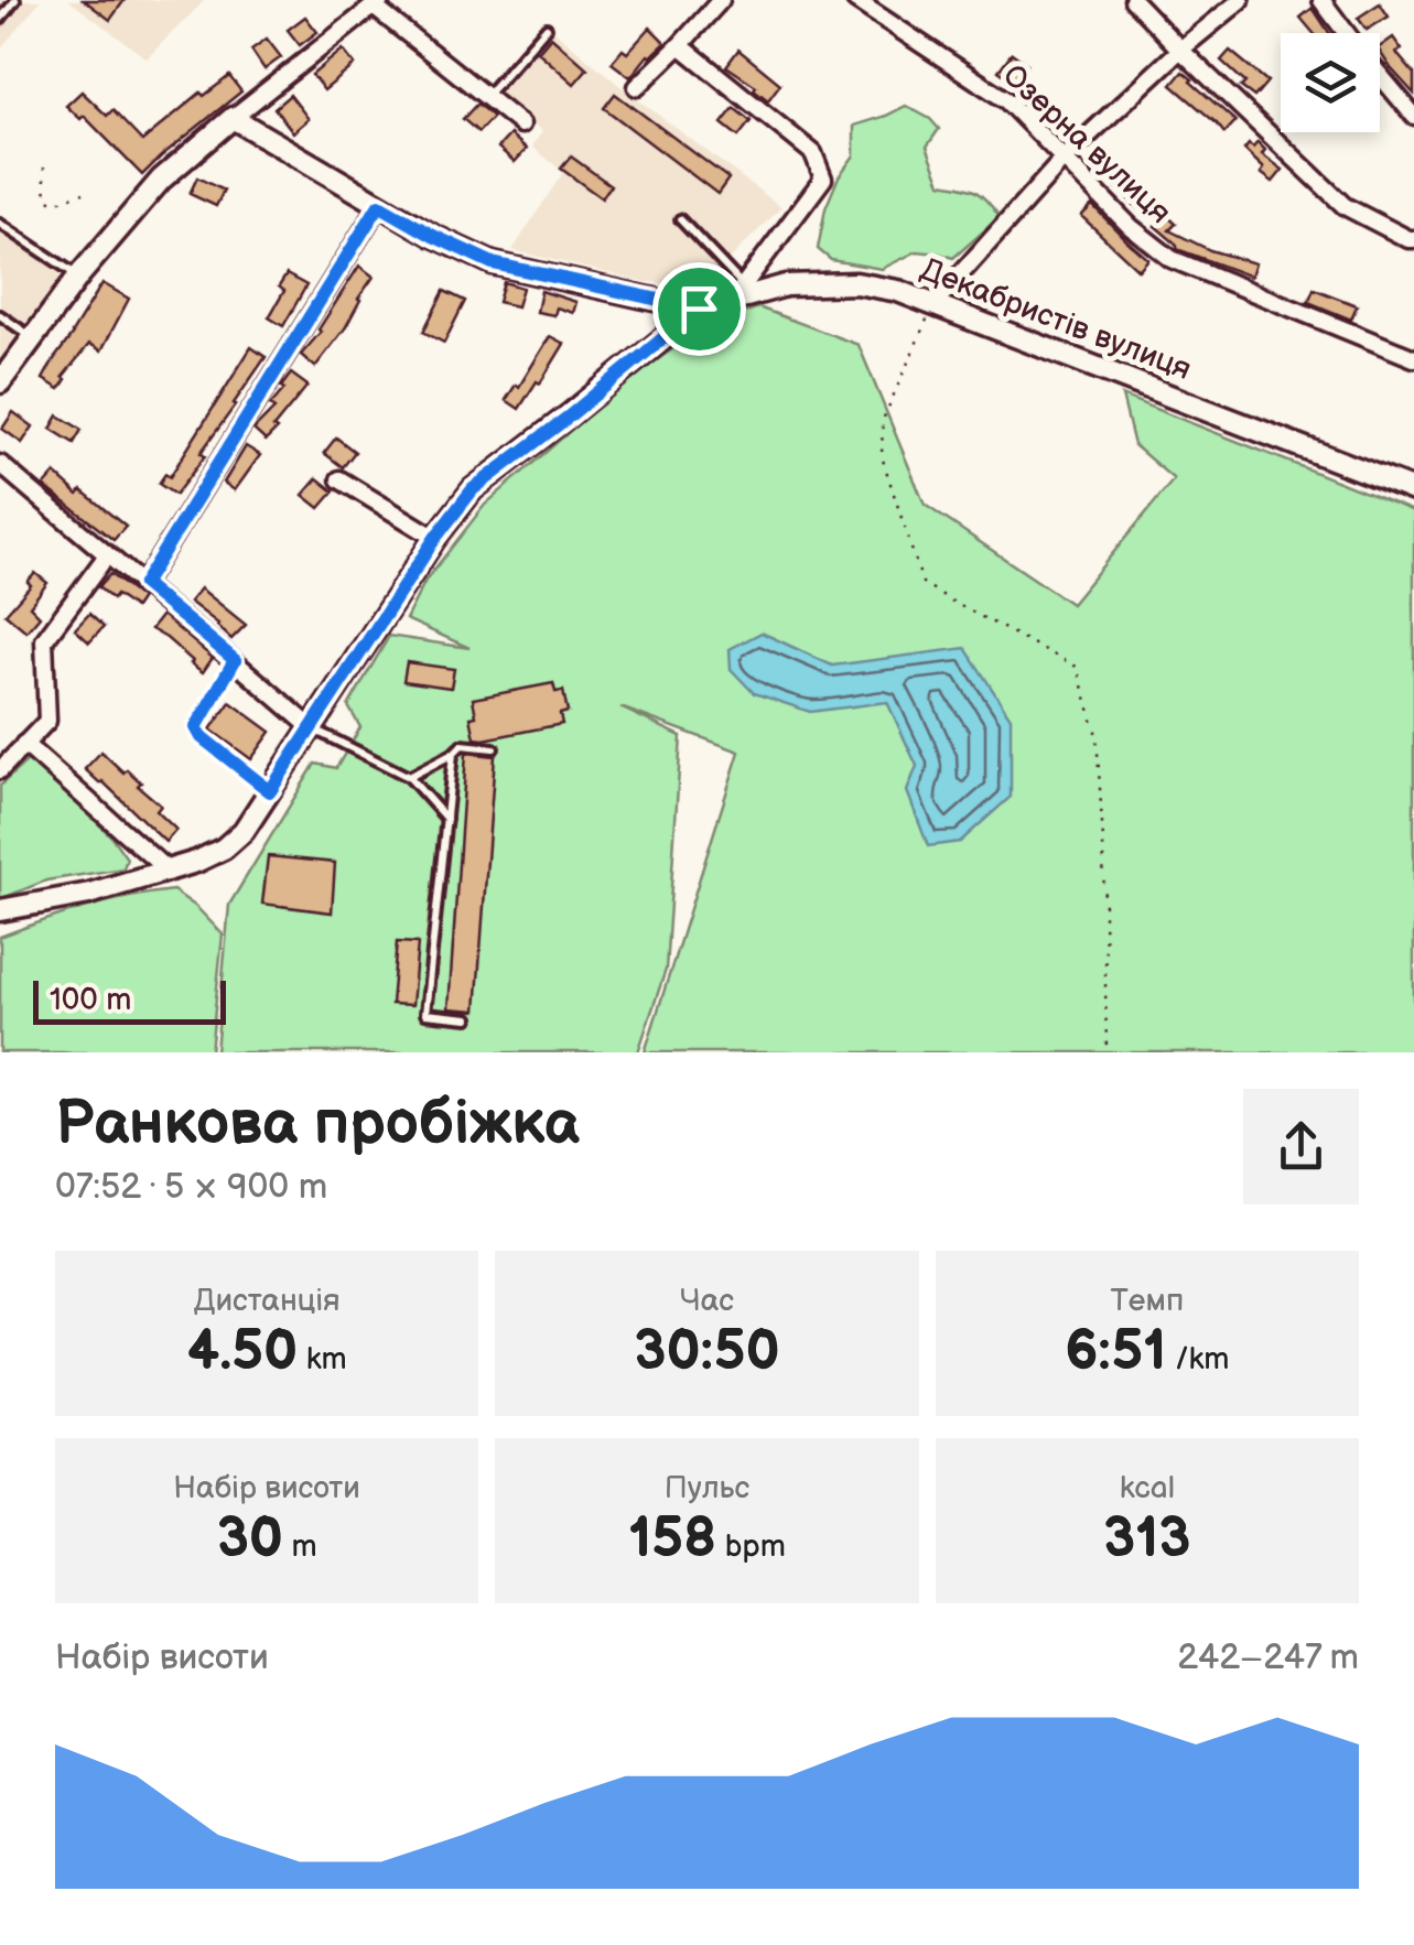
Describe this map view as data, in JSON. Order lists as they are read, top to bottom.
{
  "streets": {
    "street": ["Озерна вулиця", "Декабристів вулиця"]
  },
  "scale_bar": "100 m",
  "page": {
    "scale": "100 m",
    "heading": ["Ранкова пробіжка", "07:52 · 5 × 900 m"],
    "stats": [
      ["Дистанція", "4.50 km"],
      ["Час", "30:50"],
      ["Темп", "6:51 /km"],
      ["Набір висоти", "30 m"],
      ["Пульс", "158 bpm"],
      ["kcal", "313"]
    ],
    "chart": ["Набір висоти", "242–247 m"]
  }
}
